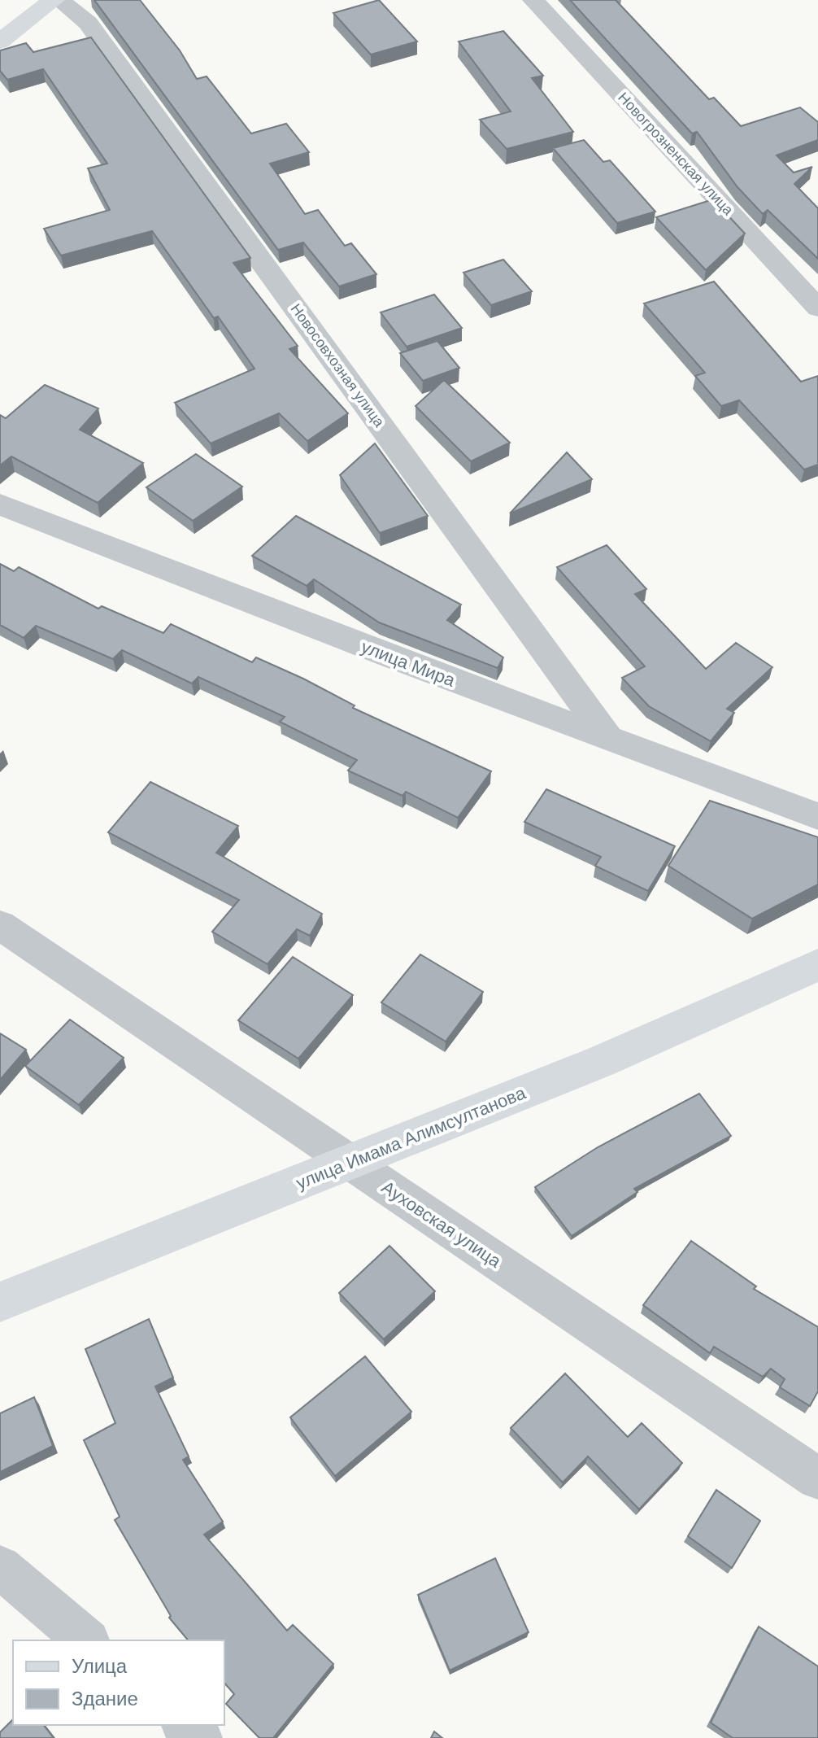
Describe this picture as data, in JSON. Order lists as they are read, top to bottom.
{
  "streets": {
    "main road": ["улица Имама Алимсултанова"],
    "street": [
      "Новогрозненская улица",
      "Новосовхозная улица",
      "улица Мира",
      "Ауховская улица"
    ]
  },
  "crossings": [
    ["Новосовхозная улица", "улица Мира"],
    ["улица Имама Алимсултанова", "Ауховская улица"]
  ],
  "legend": ["Улица", "Здание"]
}
